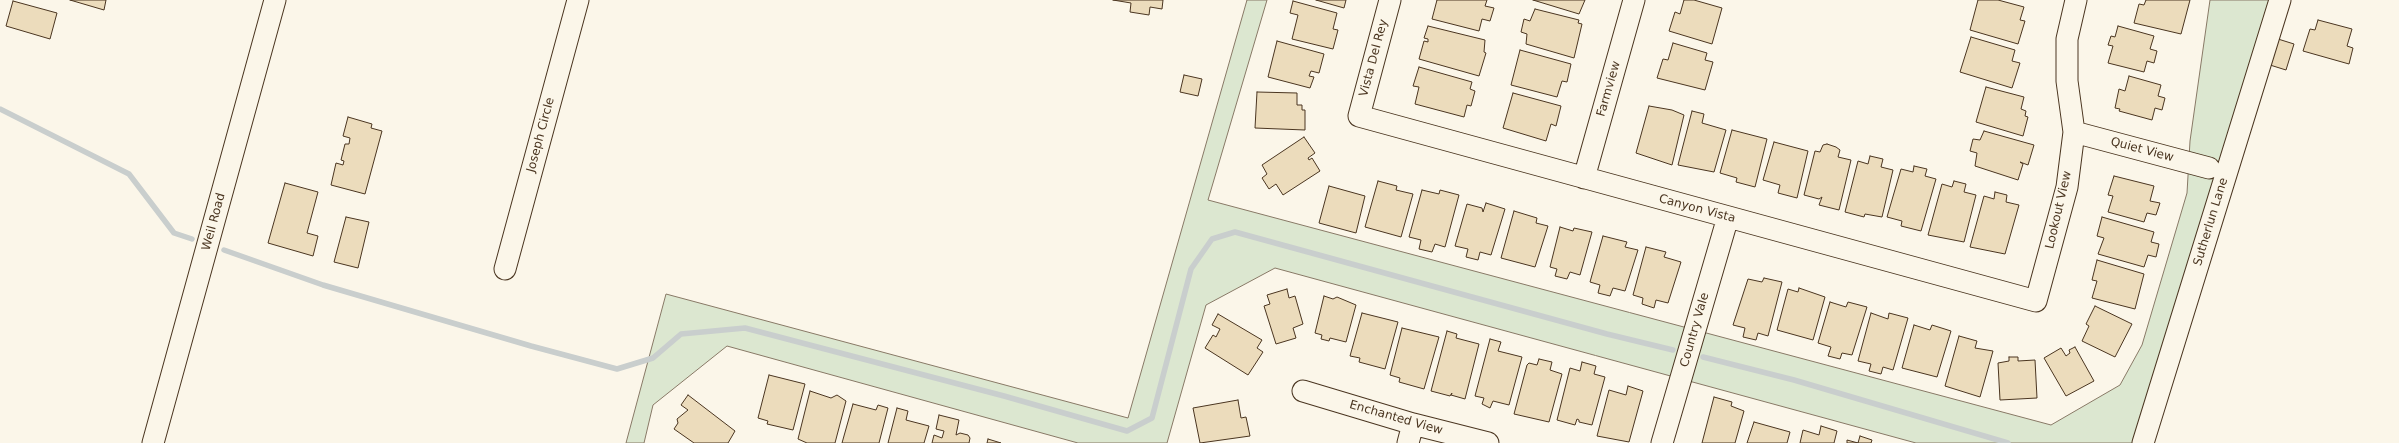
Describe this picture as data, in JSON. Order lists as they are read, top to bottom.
{
  "streets": {
    "street": [
      "Vista Del Rey",
      "Farmview",
      "Joseph Circle",
      "Quiet View",
      "Canyon Vista",
      "Lookout View",
      "Weil Road",
      "Sutherlun Lane",
      "Country Vale",
      "Enchanted View"
    ]
  },
  "crossings": [
    ["Vista Del Rey", "Canyon Vista"],
    ["Farmview", "Canyon Vista"],
    ["Quiet View", "Lookout View"],
    ["Canyon Vista", "Lookout View"],
    ["Canyon Vista", "Country Vale"]
  ]
}
